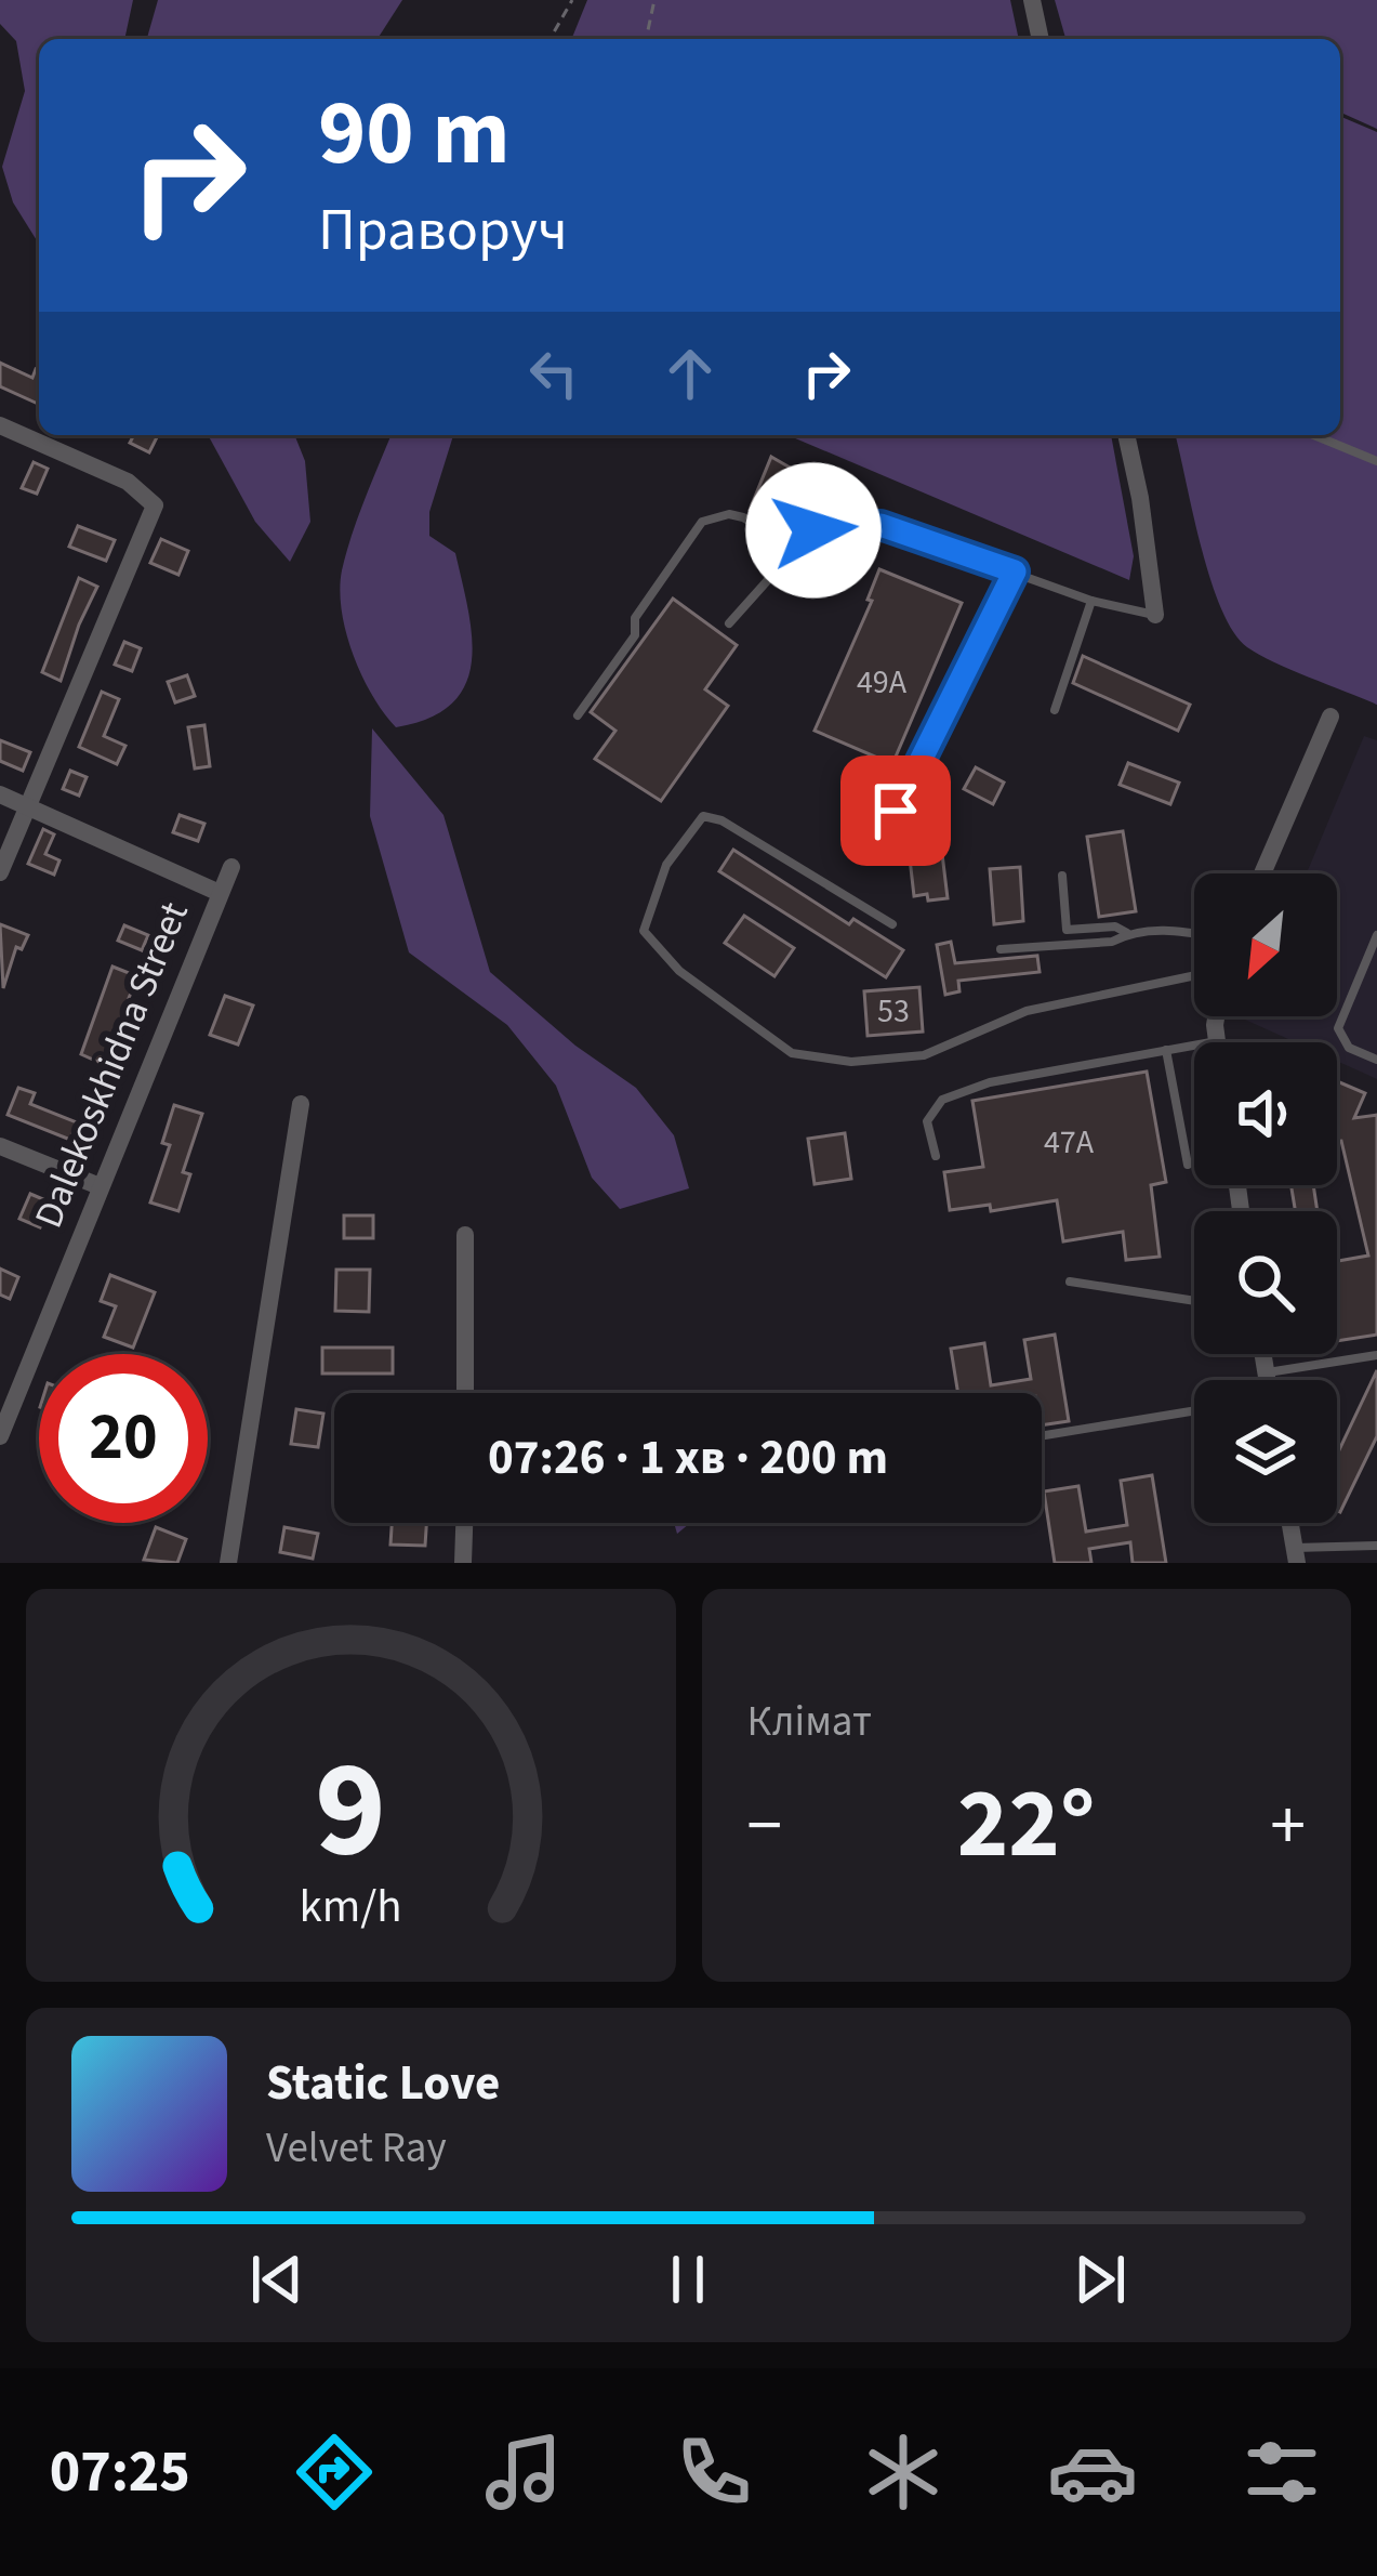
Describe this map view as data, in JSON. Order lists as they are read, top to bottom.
{
  "streets": {
    "street": ["Dalekoskhidna Street"]
  },
  "house_numbers": ["49А", "53", "47А"],
  "north": "bottom left",
  "page": {
    "turn": ["90 m", "Праворуч"],
    "limit": "20",
    "trip": "07:26 · 1 хв · 200 m",
    "tile": "Клімат",
    "heat": ["−", "22°", "+"],
    "song": ["Static Love", "Velvet Ray"],
    "tabs": "07:25",
    "gauge": ["9", "km/h"]
  }
}
